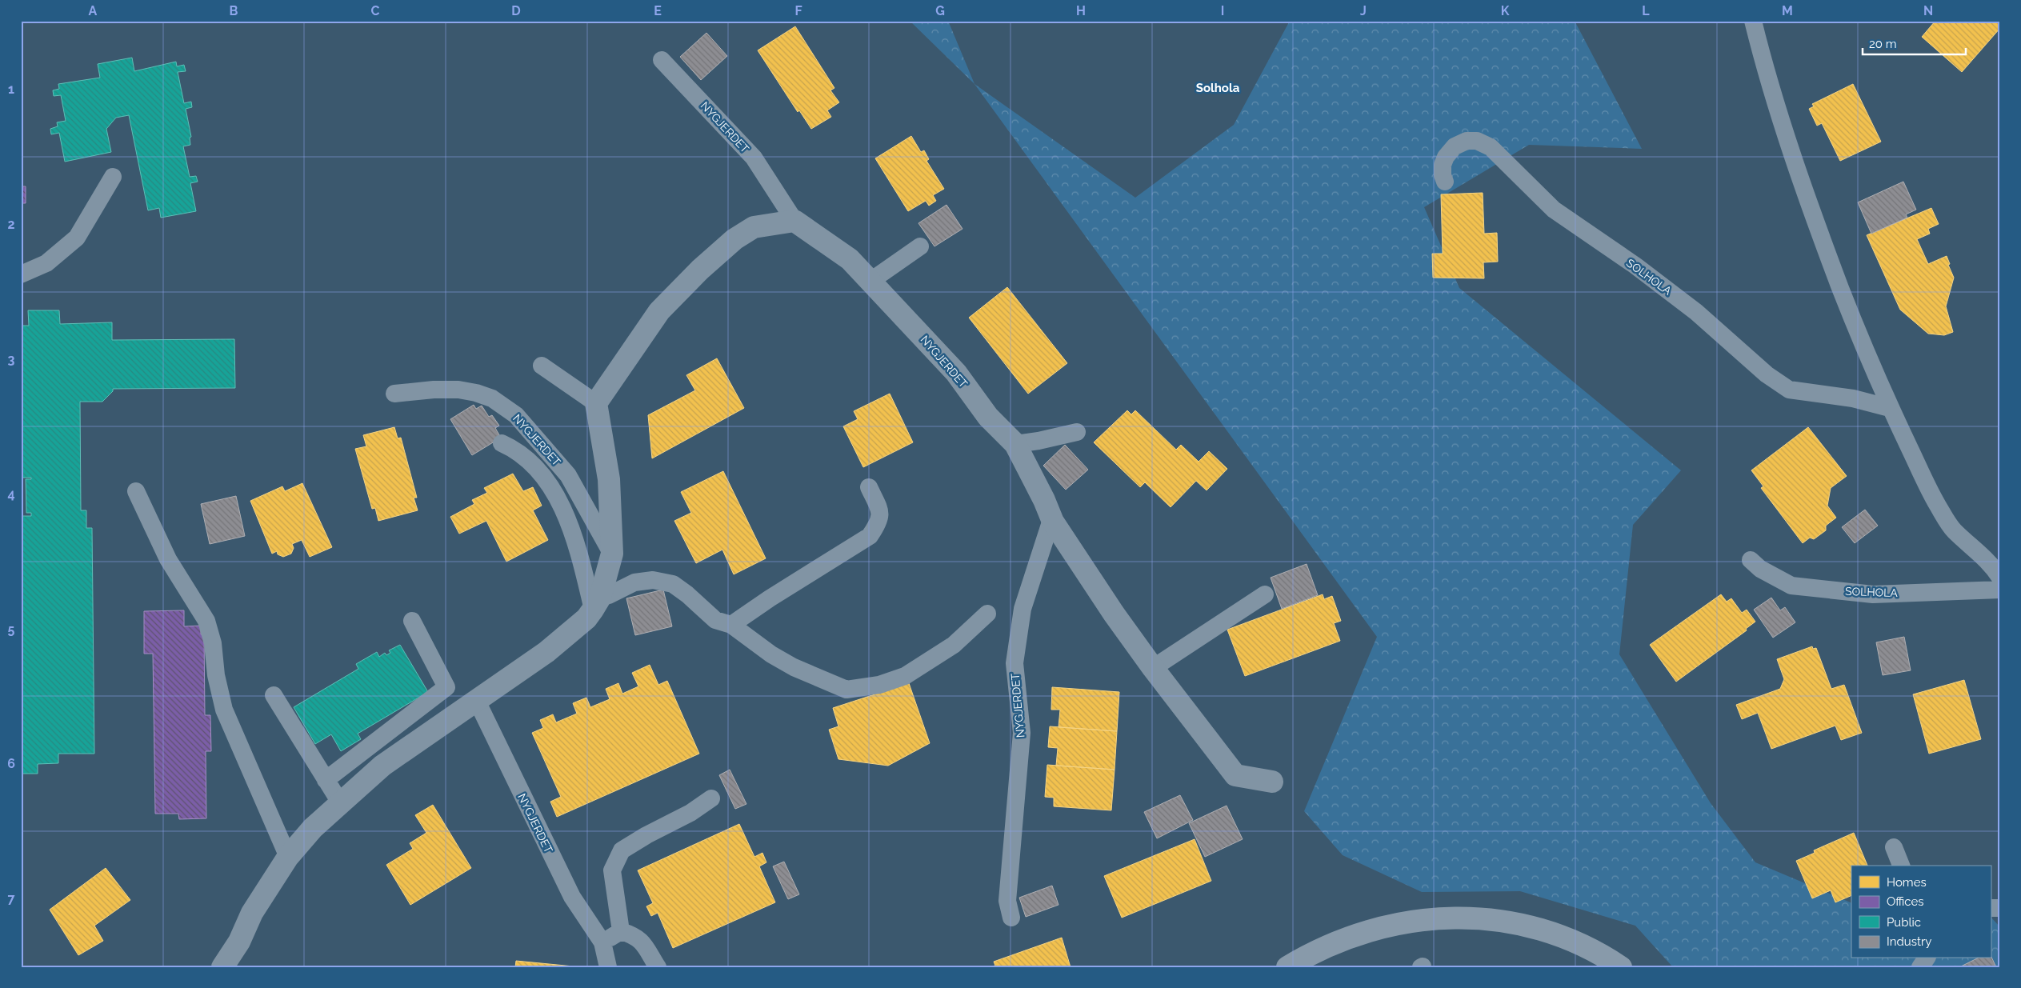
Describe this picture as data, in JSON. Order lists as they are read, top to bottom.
{
  "streets": {
    "street": ["NYGJERDET"],
    "lane": ["SOLHOLA"]
  },
  "districts": ["Solhola"],
  "legend": [
    "Homes",
    "Offices",
    "Public",
    "Industry"
  ],
  "scale_bar": "20 m",
  "grid": {
    "columns": [
      "A",
      "B",
      "C",
      "D",
      "E",
      "F",
      "G",
      "H",
      "I",
      "J",
      "K",
      "L",
      "M",
      "N"
    ],
    "rows": [
      "1",
      "2",
      "3",
      "4",
      "5",
      "6",
      "7"
    ]
  }
}
